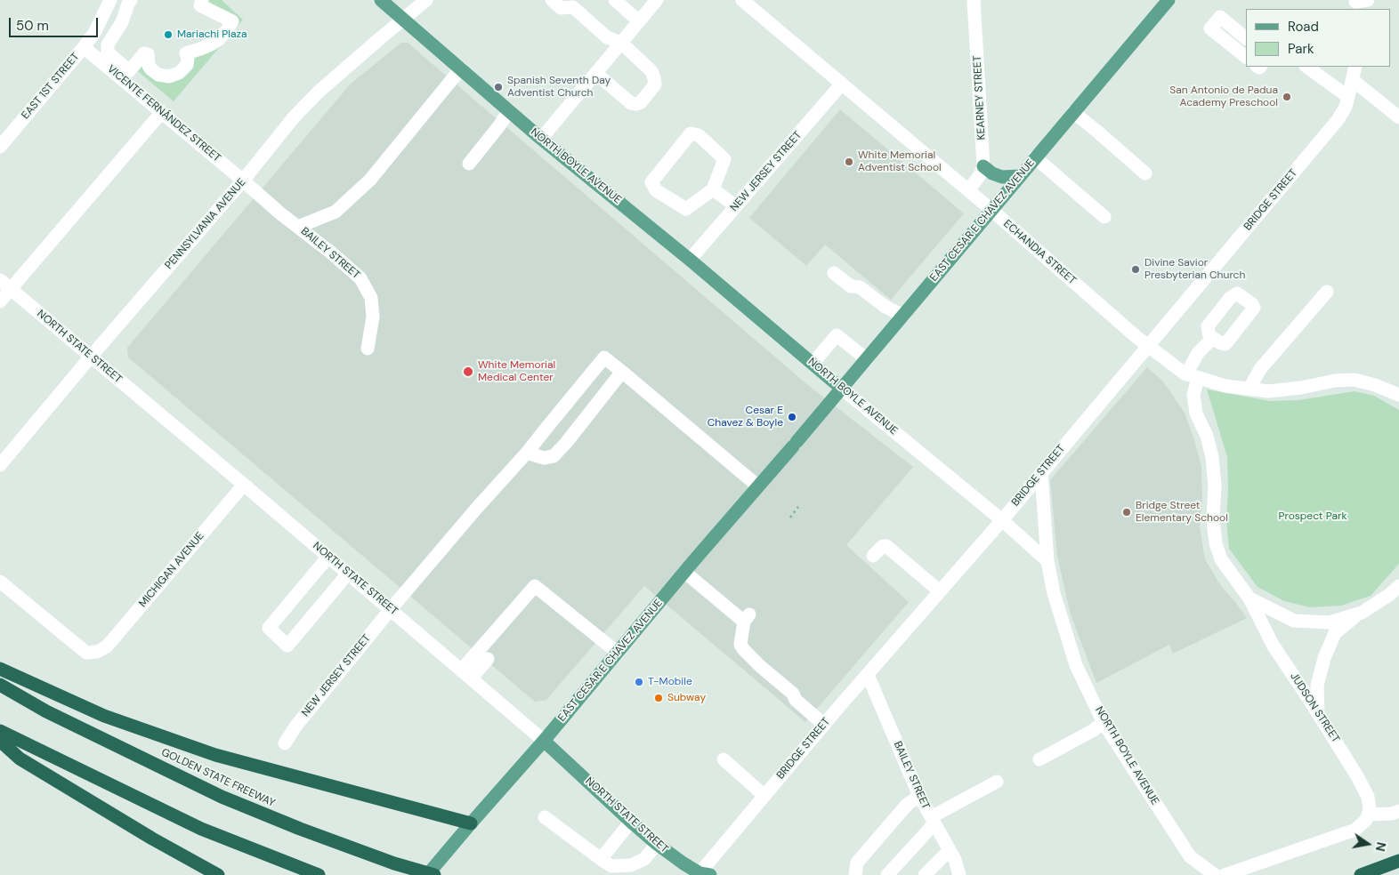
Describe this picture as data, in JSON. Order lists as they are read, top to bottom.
{
  "streets": {
    "highway": ["GOLDEN STATE FREEWAY"],
    "main road": ["NORTH BOYLE AVENUE", "EAST CESAR E CHAVEZ AVENUE", "NORTH STATE STREET"],
    "street": [
      "EAST 1ST STREET",
      "KEARNEY STREET",
      "VICENTE FERNÁNDEZ STREET",
      "NEW JERSEY STREET",
      "BRIDGE STREET",
      "PENNSYLVANIA AVENUE",
      "ECHANDIA STREET",
      "BAILEY STREET",
      "MICHIGAN AVENUE",
      "JUDSON STREET"
    ]
  },
  "crossings": [
    ["EAST 1ST STREET", "VICENTE FERNÁNDEZ STREET"],
    ["VICENTE FERNÁNDEZ STREET", "PENNSYLVANIA AVENUE"],
    ["VICENTE FERNÁNDEZ STREET", "BAILEY STREET"],
    ["NORTH BOYLE AVENUE", "NEW JERSEY STREET"],
    ["NORTH BOYLE AVENUE", "BRIDGE STREET"],
    ["NORTH BOYLE AVENUE", "EAST CESAR E CHAVEZ AVENUE"],
    ["NORTH BOYLE AVENUE", "PENNSYLVANIA AVENUE"],
    ["NEW JERSEY STREET", "ECHANDIA STREET"],
    ["NEW JERSEY STREET", "NORTH STATE STREET"],
    ["BRIDGE STREET", "ECHANDIA STREET"],
    ["BRIDGE STREET", "BAILEY STREET"],
    ["BRIDGE STREET", "NORTH STATE STREET"],
    ["EAST CESAR E CHAVEZ AVENUE", "ECHANDIA STREET"],
    ["EAST CESAR E CHAVEZ AVENUE", "NORTH STATE STREET"],
    ["PENNSYLVANIA AVENUE", "BAILEY STREET"],
    ["PENNSYLVANIA AVENUE", "NORTH STATE STREET"],
    ["NORTH STATE STREET", "MICHIGAN AVENUE"]
  ],
  "parks": ["Prospect Park"],
  "places": [
    "Mariachi Plaza",
    "Spanish Seventh Day Adventist Church",
    "San Antonio de Padua Academy Preschool",
    "White Memorial Adventist School",
    "Divine Savior Presbyterian Church",
    "White Memorial Medical Center",
    "Cesar E Chavez & Boyle",
    "Bridge Street Elementary School",
    "T-Mobile",
    "Subway"
  ],
  "legend": ["Road", "Park"],
  "scale_bar": "50 m",
  "north": "right"
}
